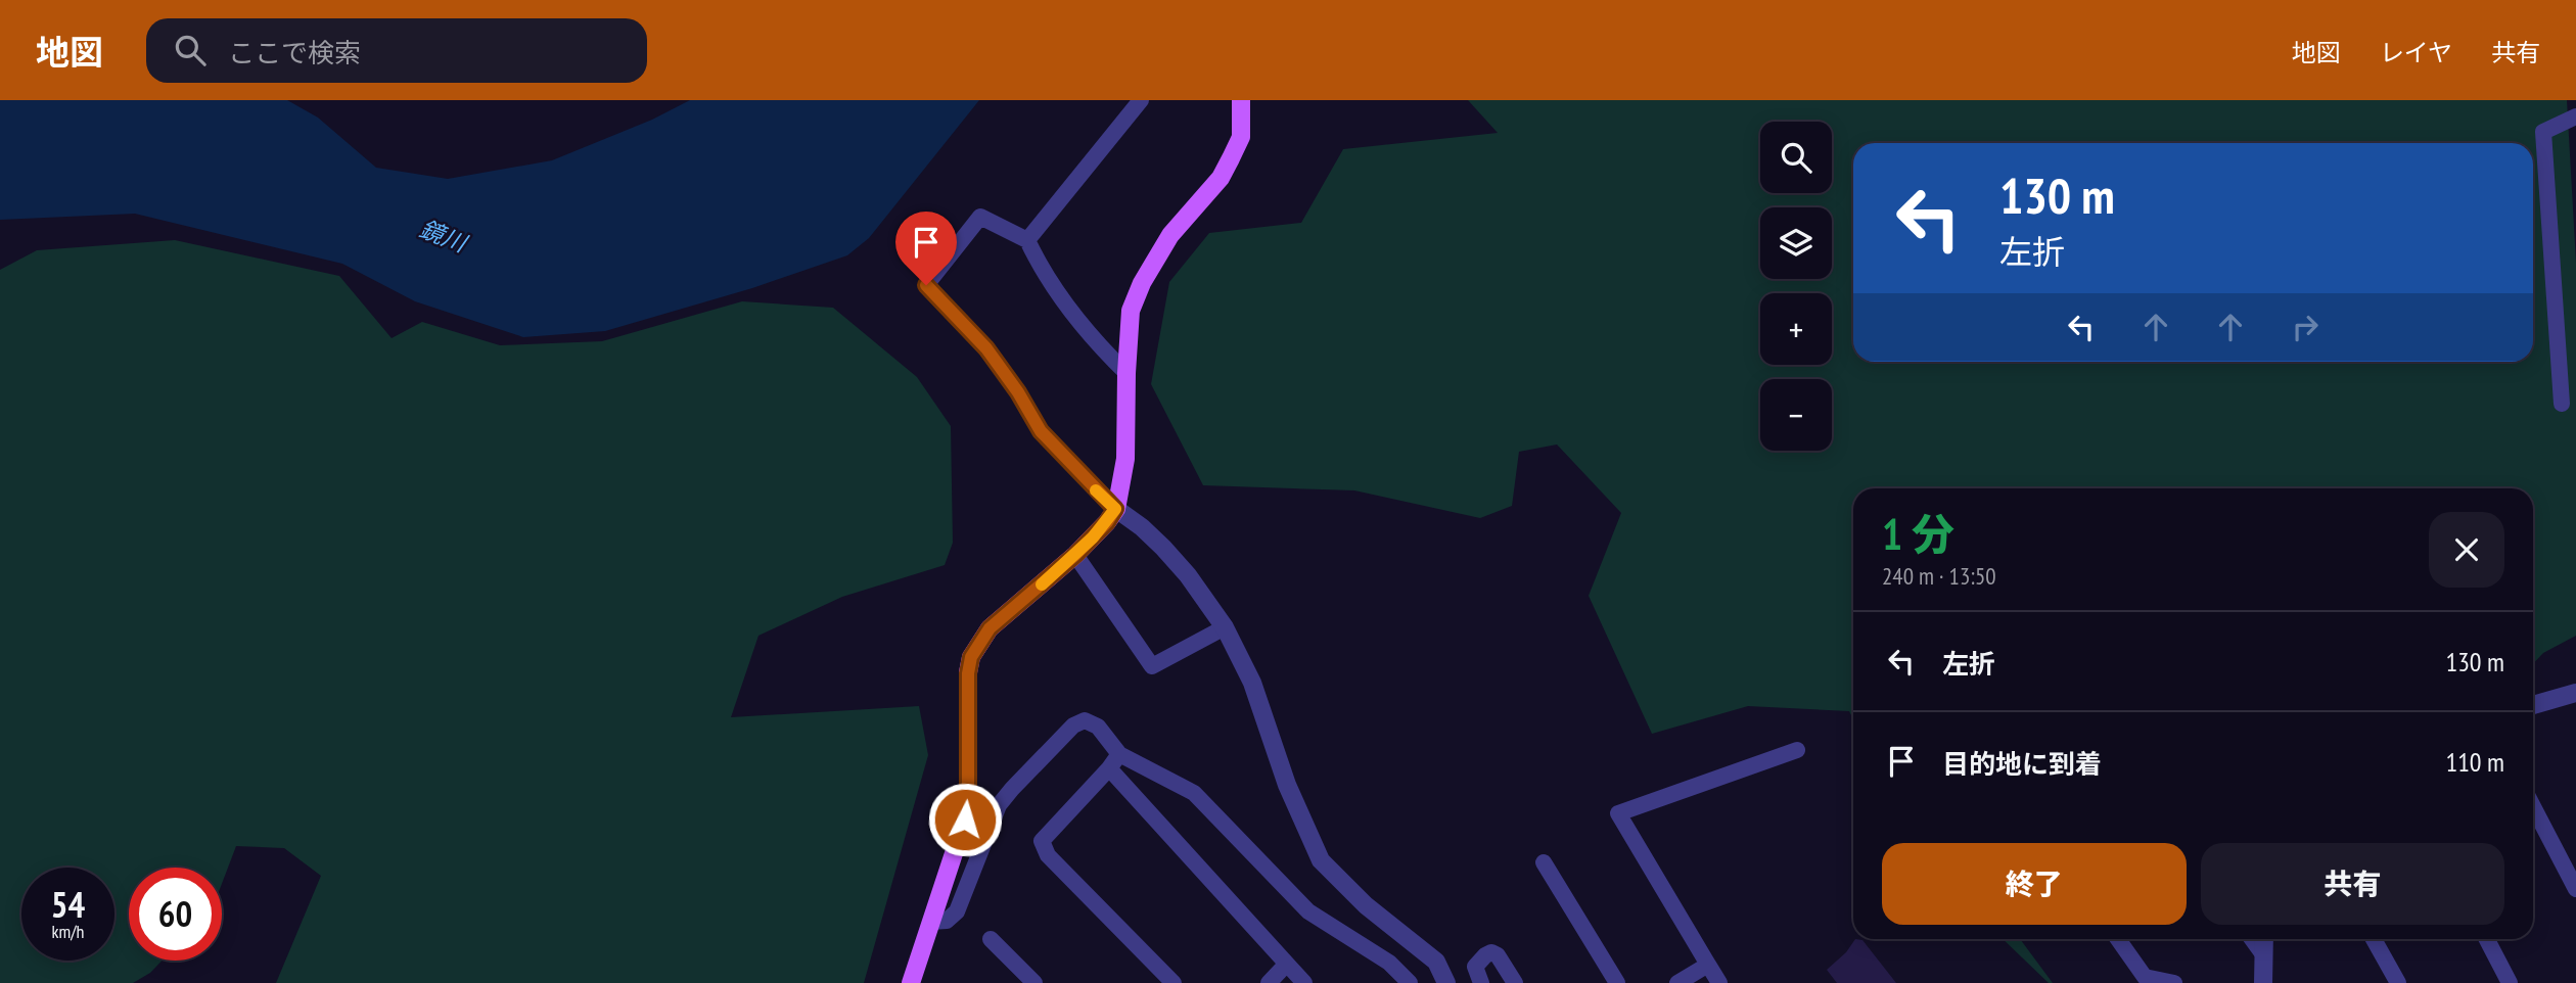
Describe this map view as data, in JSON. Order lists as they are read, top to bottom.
{
  "water": ["鏡川"],
  "page": {
    "header": "地図",
    "search": "ここで検索",
    "nav": ["地図", "レイヤ", "共有"],
    "map_buttons": ["+", "−"],
    "turn": ["130 m", "左折"],
    "heading": ["1 分", "240 m · 13:50"],
    "list": [
      {
        "name": "左折",
        "value": "130 m"
      },
      {
        "name": "目的地に到着",
        "value": "110 m"
      }
    ],
    "buttons": ["終了", "共有"],
    "speed": "54 km/h",
    "limit": "60"
  }
}
